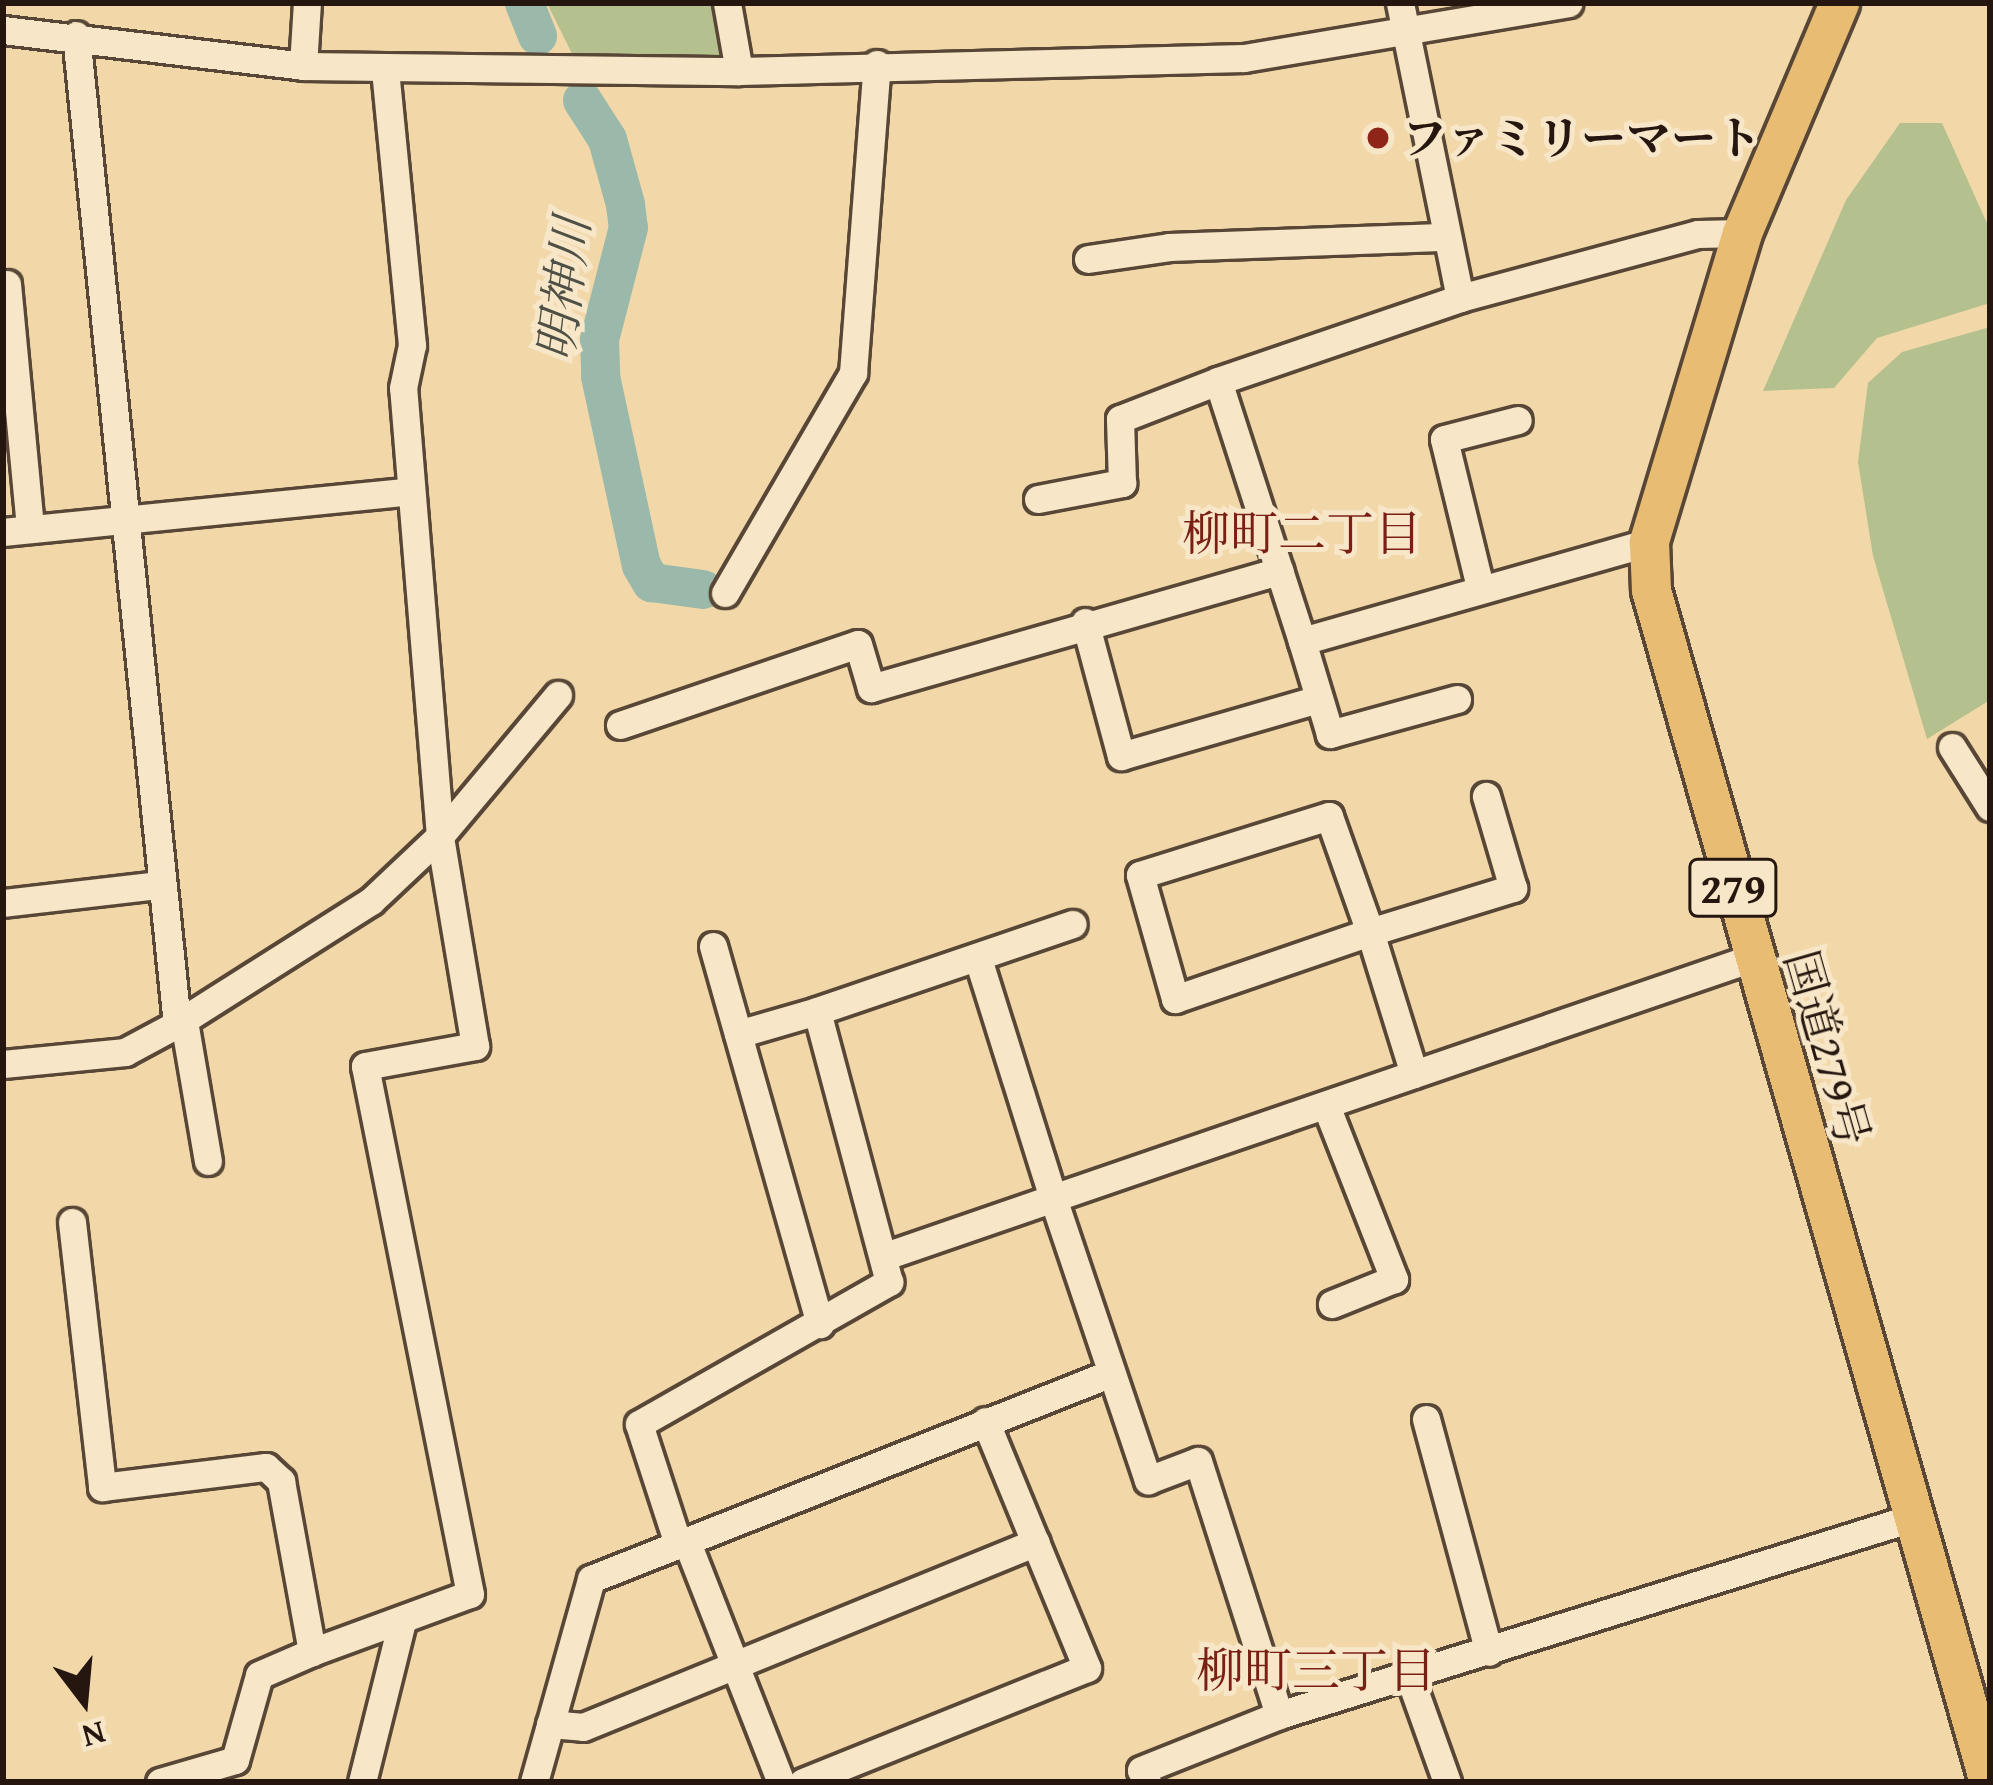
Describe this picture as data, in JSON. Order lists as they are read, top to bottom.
{
  "streets": {
    "highway": ["279", "国道279号"]
  },
  "districts": ["柳町二丁目", "柳町三丁目"],
  "water": ["明神川"],
  "places": ["ファミリーマート"],
  "north": "bottom"
}
